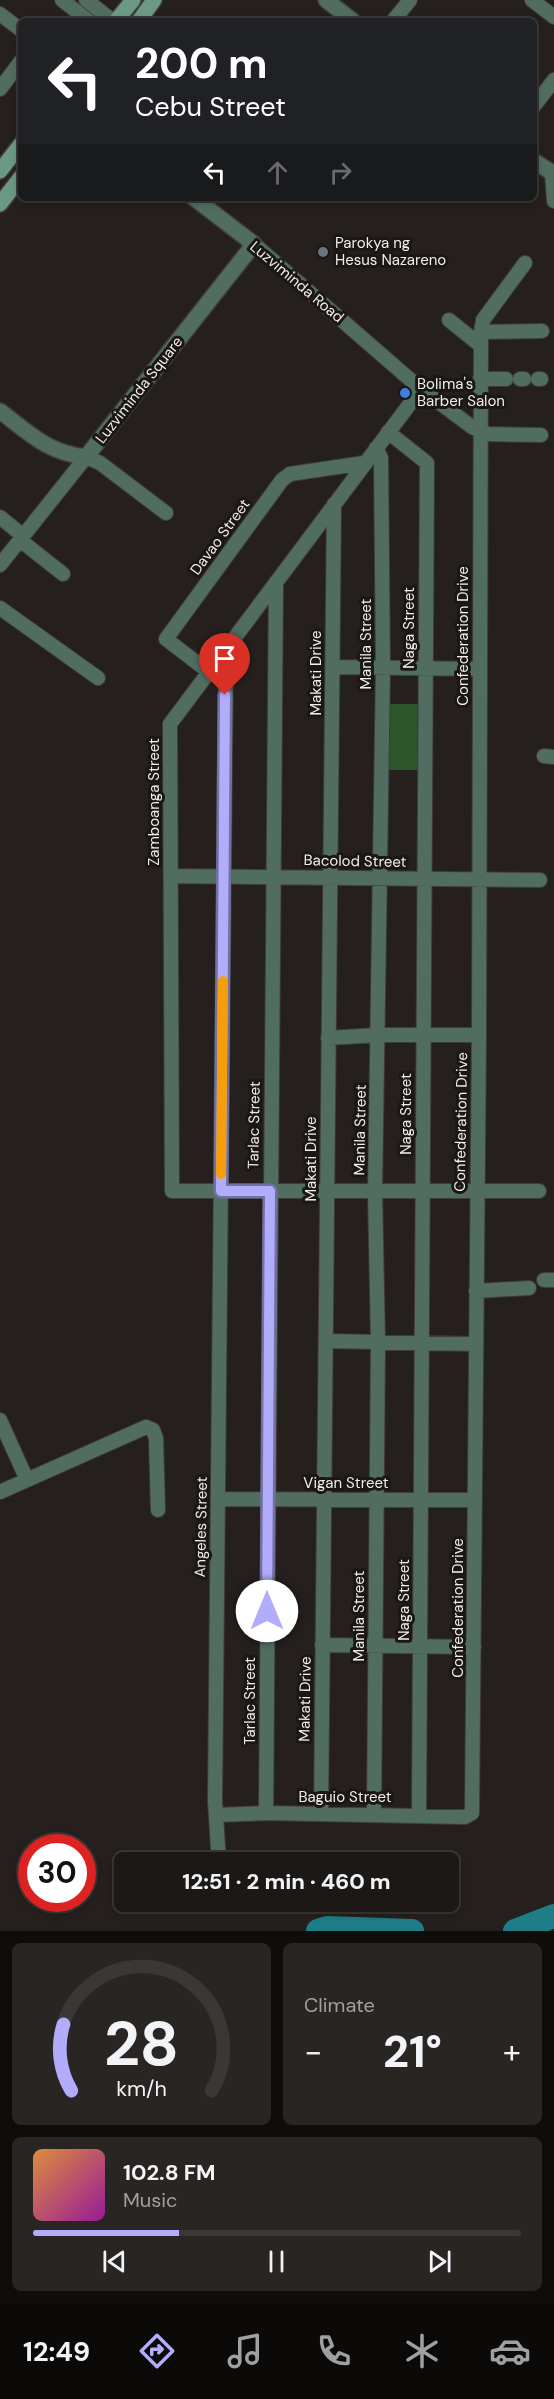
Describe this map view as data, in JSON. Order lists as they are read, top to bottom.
{
  "streets": {
    "street": [
      "Luzviminda Road",
      "Luzviminda Square",
      "Davao Street",
      "Naga Street",
      "Confederation Drive",
      "Manila Street",
      "Makati Drive",
      "Zamboanga Street",
      "Bacolod Street",
      "Tarlac Street",
      "Vigan Street",
      "Angeles Street",
      "Baguio Street"
    ]
  },
  "crossings": [
    ["Luzviminda Road", "Luzviminda Square"],
    ["Luzviminda Road", "Zamboanga Street"],
    ["Davao Street", "Zamboanga Street"],
    ["Naga Street", "Zamboanga Street"],
    ["Naga Street", "Bacolod Street"],
    ["Naga Street", "Vigan Street"],
    ["Naga Street", "Baguio Street"],
    ["Confederation Drive", "Bacolod Street"],
    ["Confederation Drive", "Vigan Street"],
    ["Confederation Drive", "Baguio Street"],
    ["Manila Street", "Zamboanga Street"],
    ["Manila Street", "Bacolod Street"],
    ["Manila Street", "Vigan Street"],
    ["Manila Street", "Baguio Street"],
    ["Makati Drive", "Zamboanga Street"],
    ["Makati Drive", "Bacolod Street"],
    ["Makati Drive", "Vigan Street"],
    ["Makati Drive", "Baguio Street"],
    ["Zamboanga Street", "Bacolod Street"],
    ["Zamboanga Street", "Tarlac Street"],
    ["Zamboanga Street", "Angeles Street"],
    ["Bacolod Street", "Tarlac Street"],
    ["Bacolod Street", "Angeles Street"],
    ["Tarlac Street", "Vigan Street"],
    ["Tarlac Street", "Baguio Street"],
    ["Vigan Street", "Angeles Street"],
    ["Angeles Street", "Baguio Street"]
  ],
  "places": ["Parokya ng Hesus Nazareno", "Bolima's Barber Salon"],
  "page": {
    "turn": ["200 m", "Cebu Street"],
    "limit": "30",
    "trip": "12:51 · 2 min · 460 m",
    "tile": "Climate",
    "heat": ["−", "21°", "+"],
    "song": ["102.8 FM", "Music"],
    "tabs": "12:49",
    "gauge": ["28", "km/h"]
  }
}
